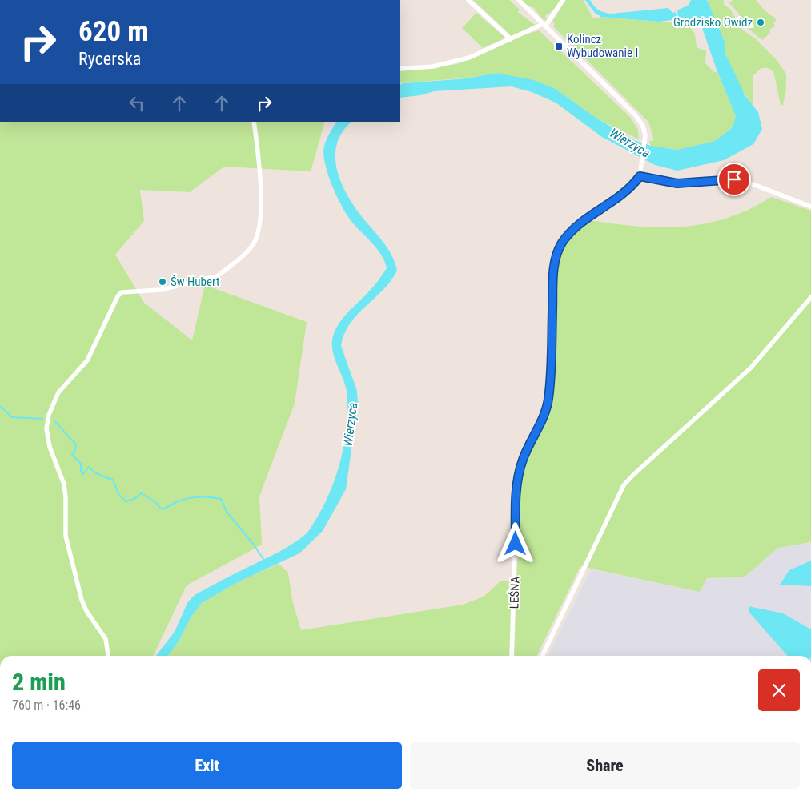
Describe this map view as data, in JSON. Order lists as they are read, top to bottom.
{
  "streets": {
    "street": ["LEŚNA"]
  },
  "water": ["Wierzyca"],
  "places": {
    "other": ["Grodzisko Owidz", "Św Hubert"],
    "transit": ["Kolincz Wybudowanie I"]
  },
  "page": {
    "turn": ["620 m", "Rycerska"],
    "heading": ["2 min", "760 m · 16:46"],
    "buttons": ["Exit", "Share"]
  }
}
